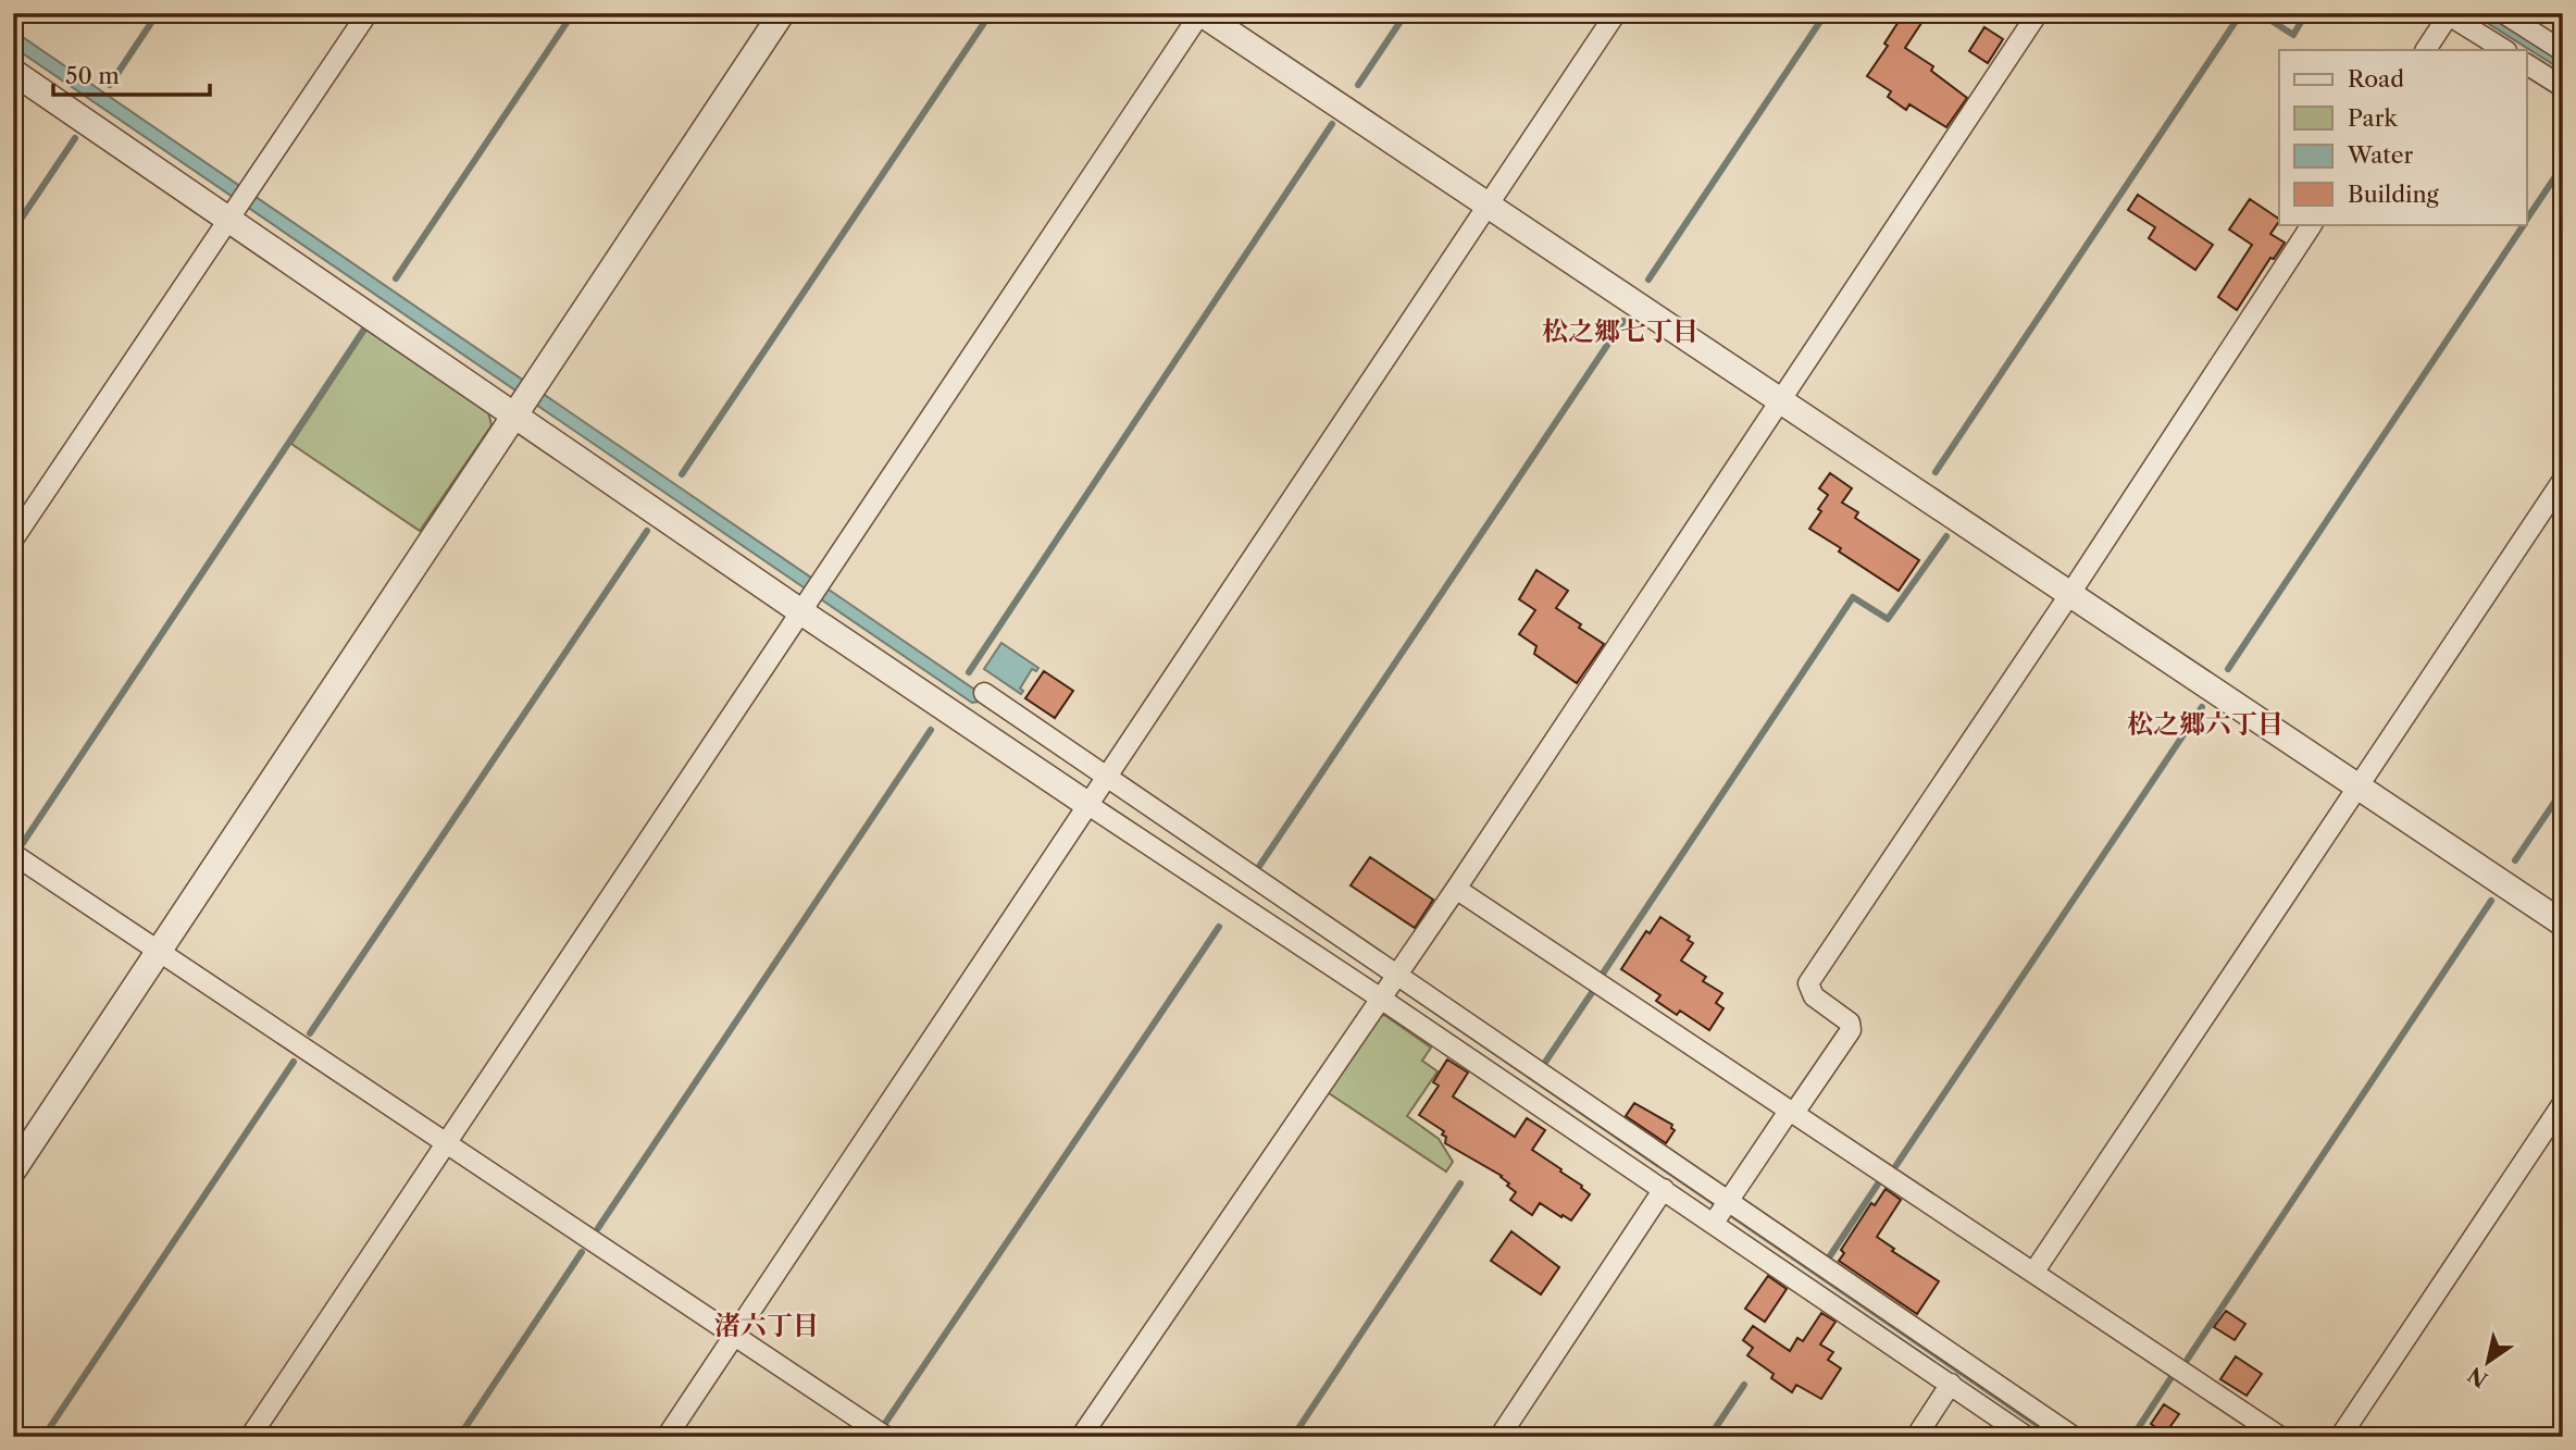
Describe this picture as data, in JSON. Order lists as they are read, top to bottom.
{
  "districts": ["松之郷七丁目", "松之郷六丁目", "渚六丁目"],
  "legend": [
    "Road",
    "Park",
    "Water",
    "Building"
  ],
  "scale_bar": "50 m",
  "north": "bottom left"
}
